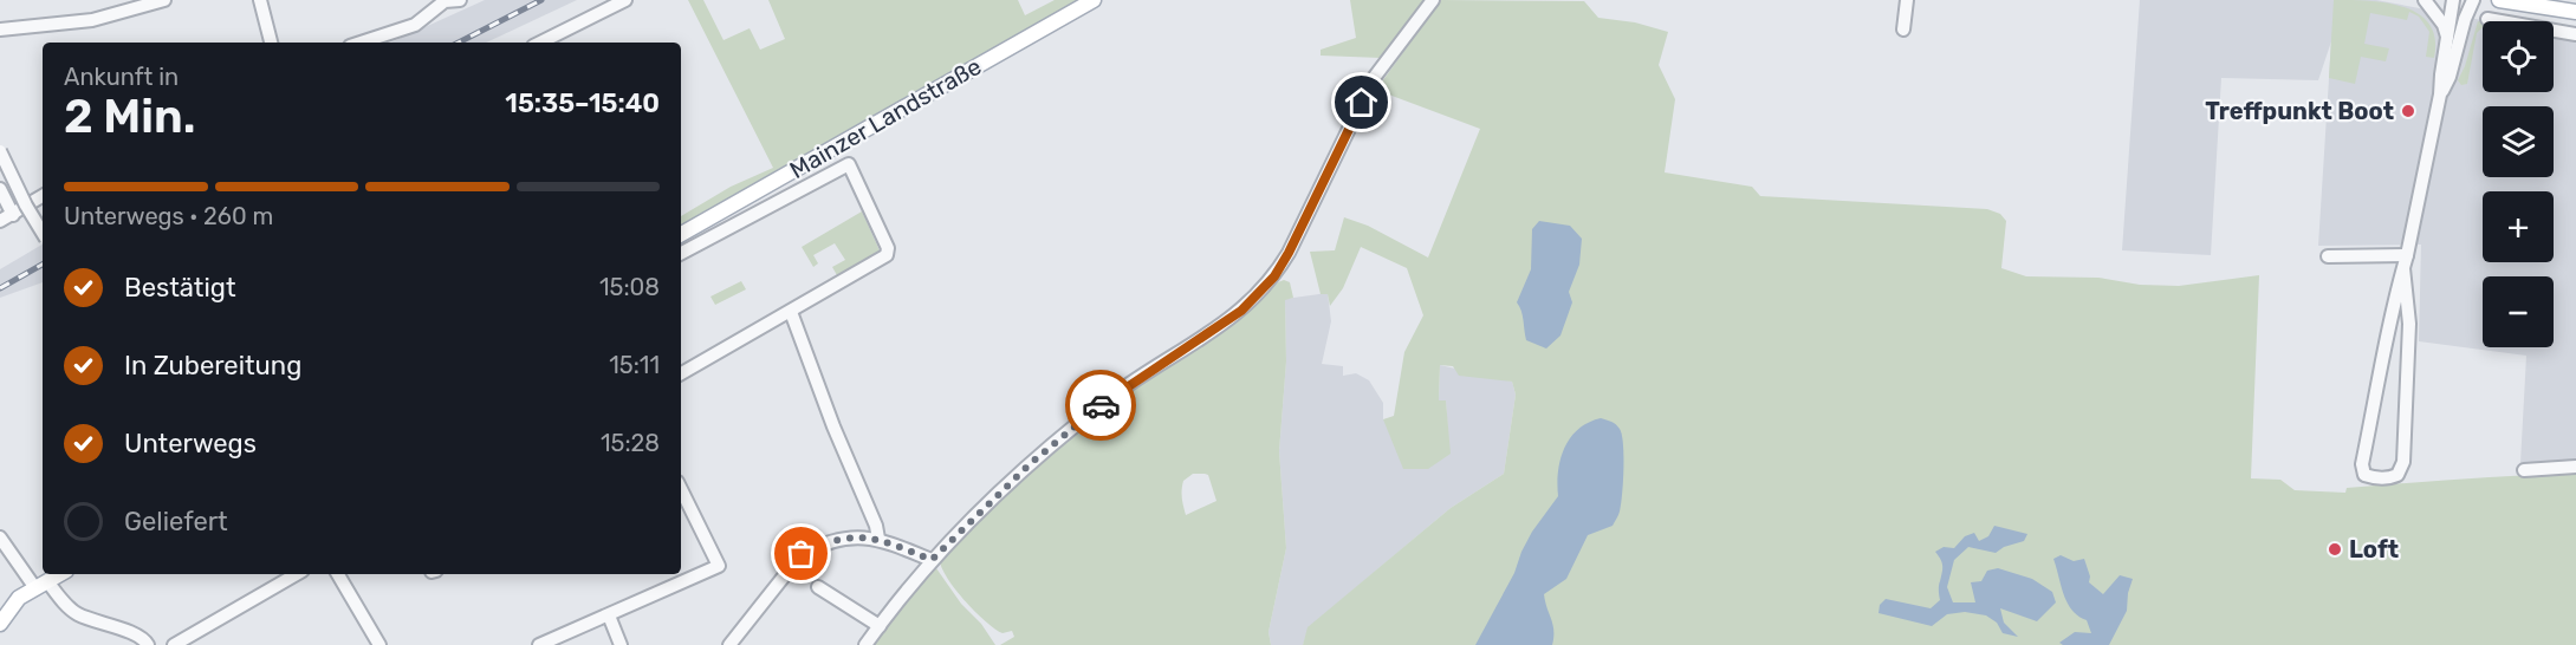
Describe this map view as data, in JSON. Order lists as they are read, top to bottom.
{
  "streets": {
    "main road": ["Mainzer Landstraße"]
  },
  "places": ["Treffpunkt Boot", "Loft"],
  "page": {
    "map_buttons": ["+", "−"],
    "heading": ["2 Min.", "Ankunft in", "15:35–15:40"],
    "bar": "Unterwegs · 260 m",
    "list": [
      ["Bestätigt", "15:08"],
      ["In Zubereitung", "15:11"],
      ["Unterwegs", "15:28"],
      "Geliefert"
    ]
  }
}
